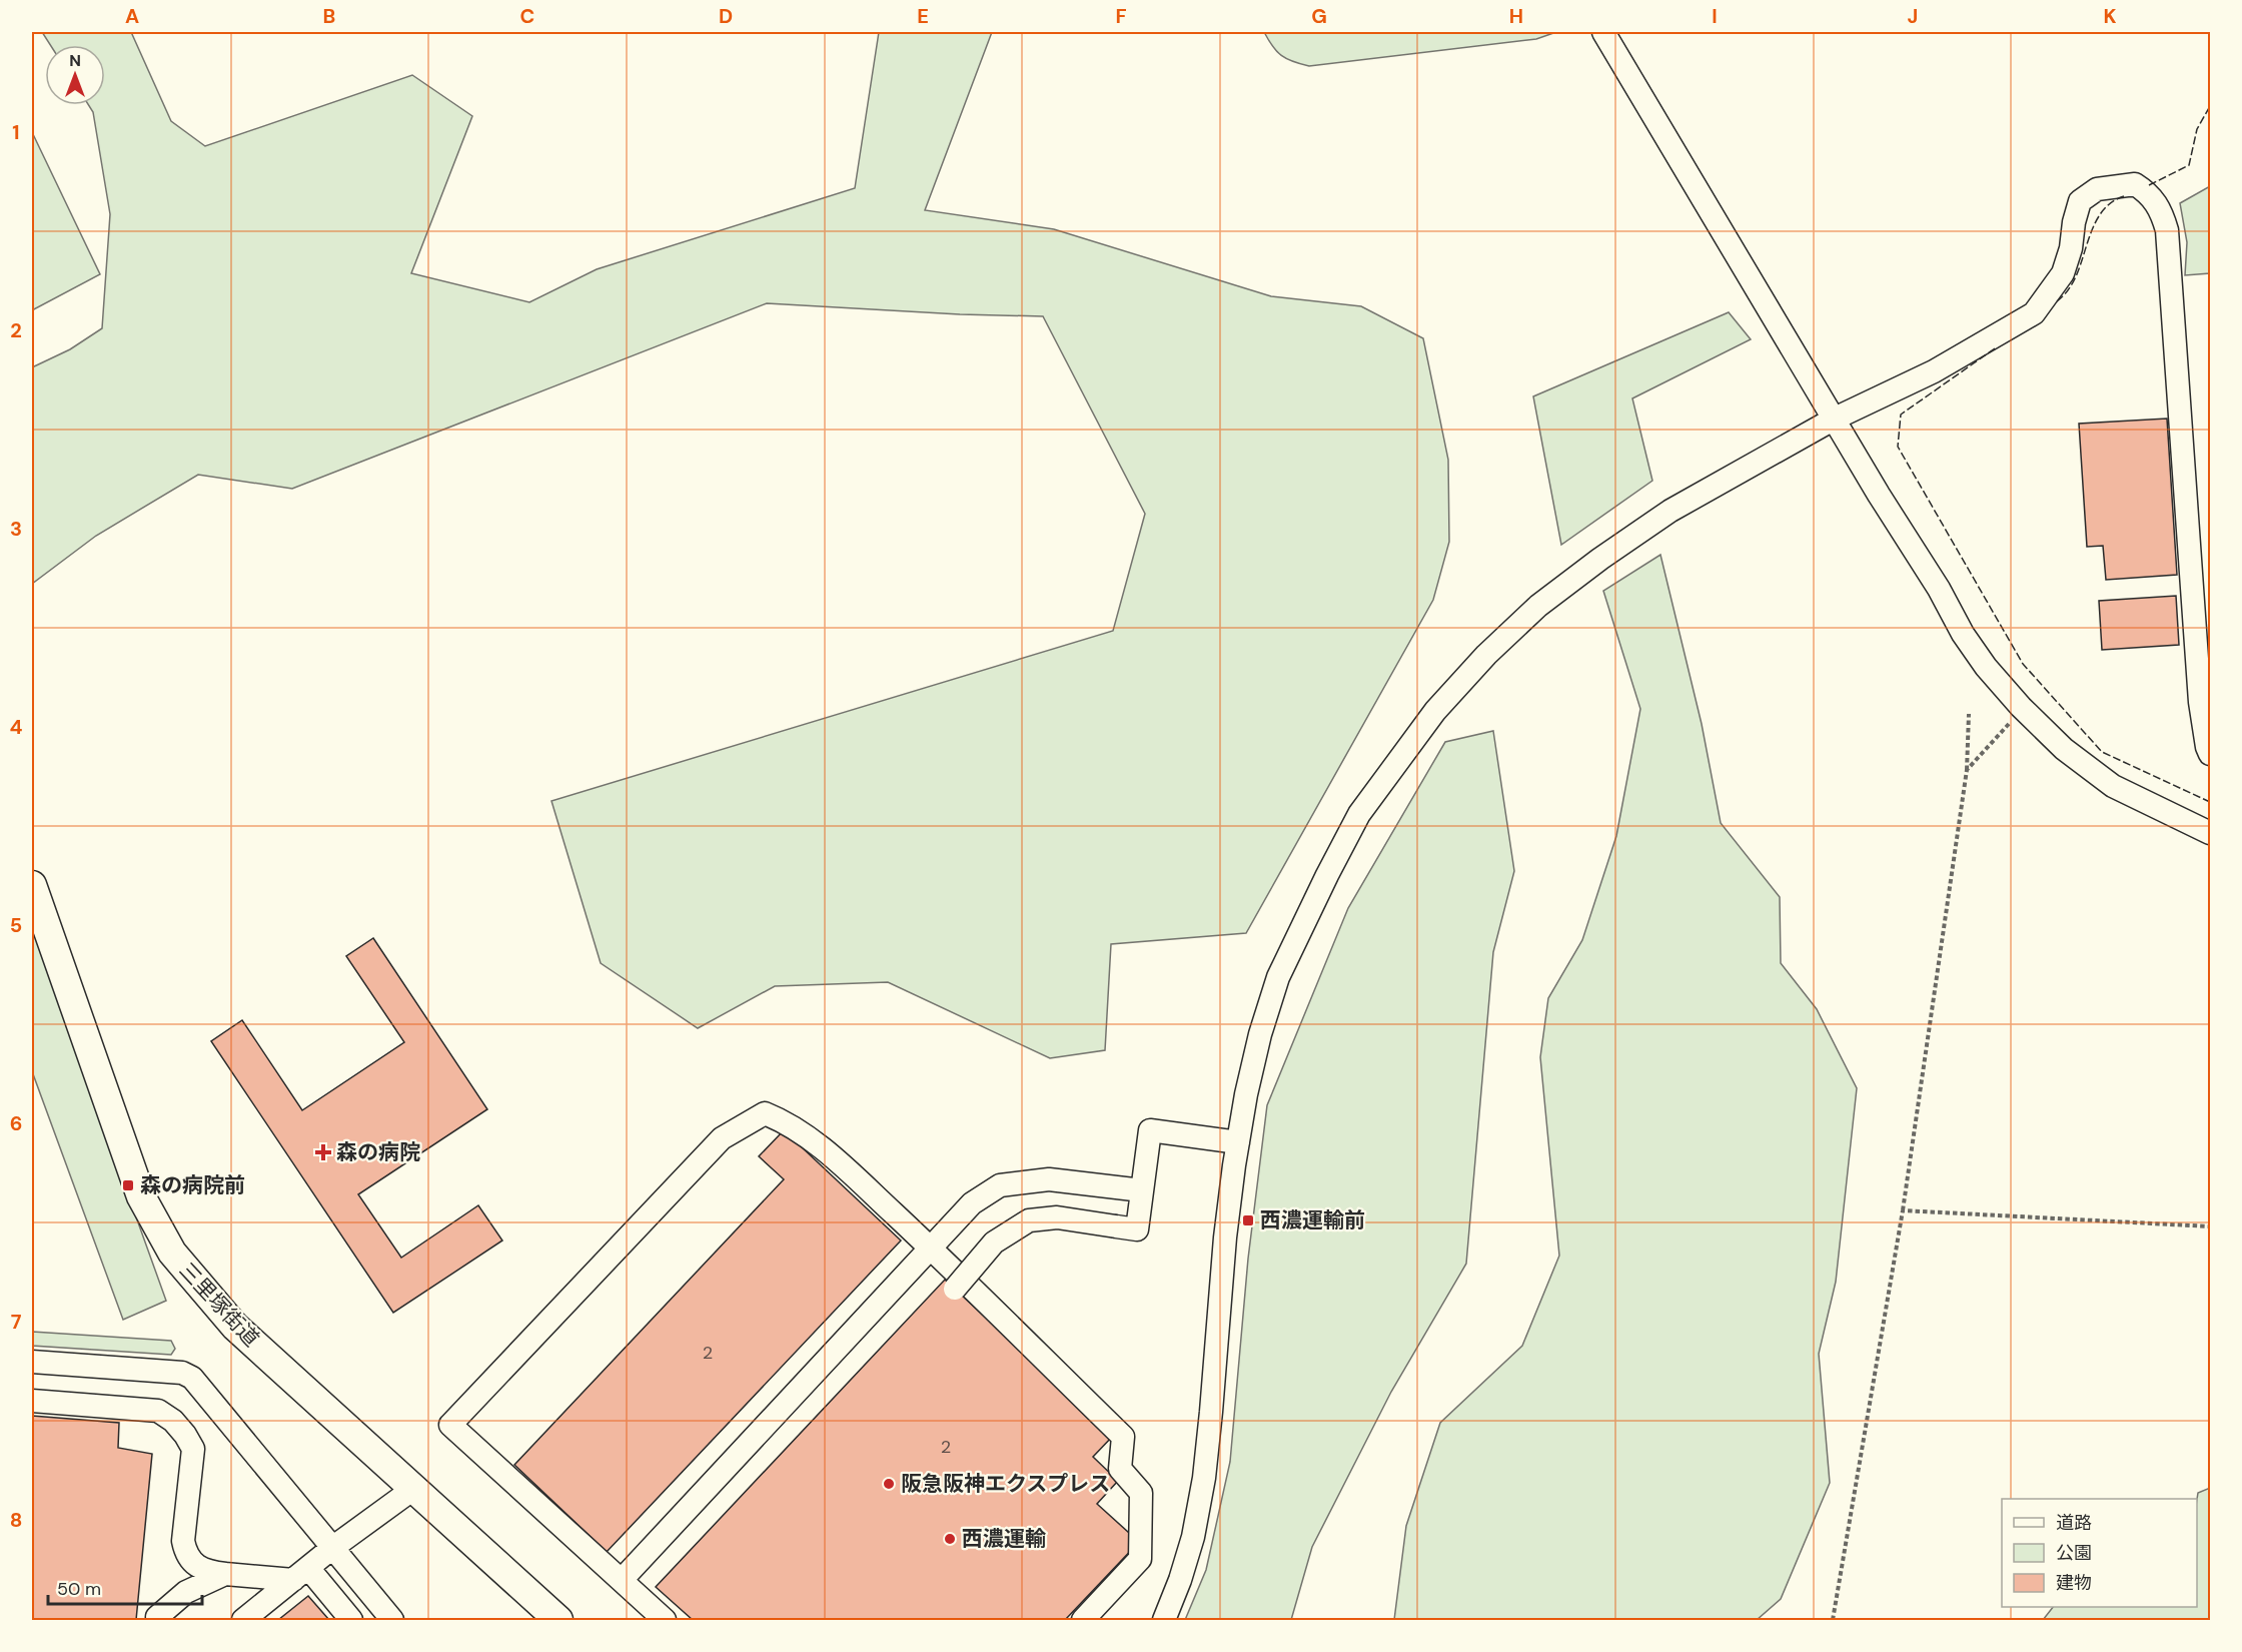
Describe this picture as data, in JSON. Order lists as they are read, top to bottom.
{
  "streets": {
    "main road": ["三里塚街道"]
  },
  "places": {
    "health": ["森の病院"],
    "transit": ["森の病院前", "西濃運輸前"],
    "other": ["阪急阪神エクスプレス", "西濃運輸"]
  },
  "house_numbers": ["2", "2"],
  "legend": ["道路", "公園", "建物"],
  "scale_bar": "50 m",
  "north": "top",
  "grid": {
    "columns": [
      "A",
      "B",
      "C",
      "D",
      "E",
      "F",
      "G",
      "H",
      "I",
      "J",
      "K"
    ],
    "rows": [
      "1",
      "2",
      "3",
      "4",
      "5",
      "6",
      "7",
      "8"
    ]
  }
}
